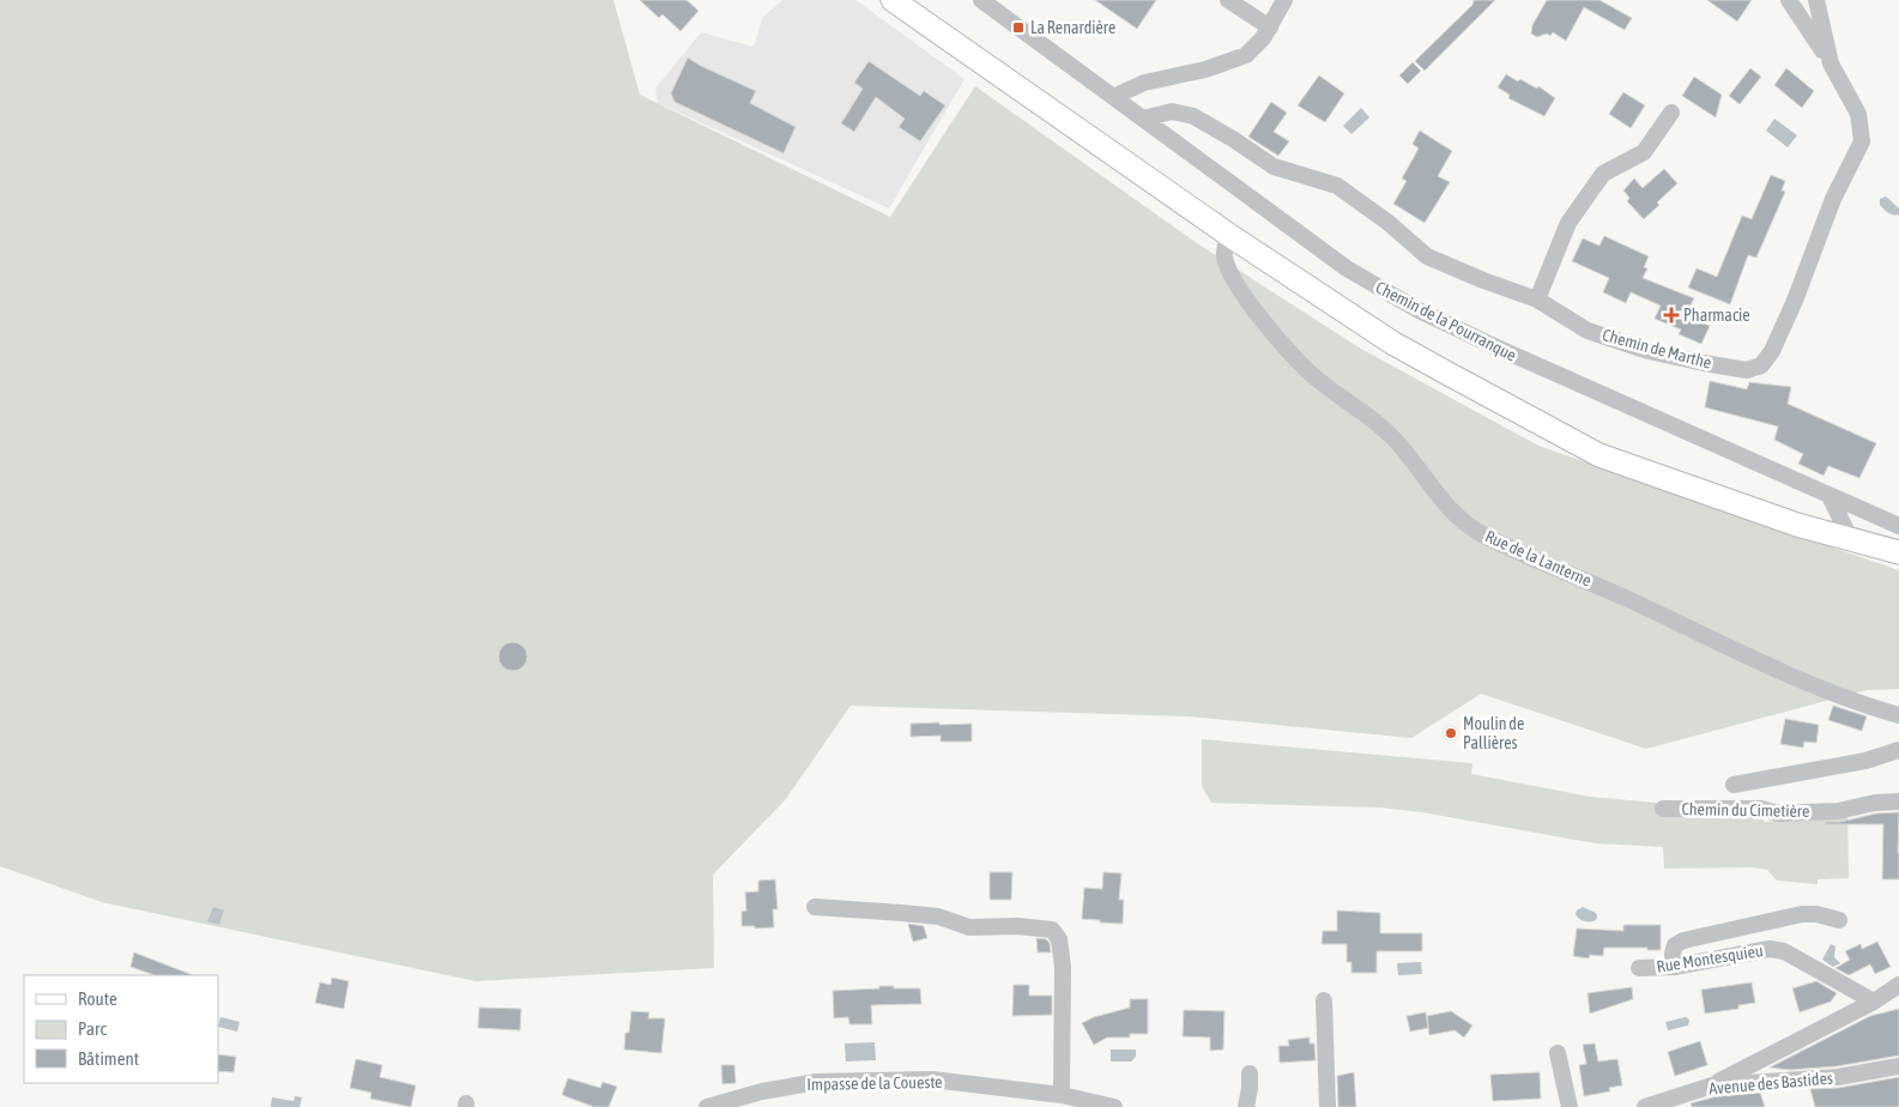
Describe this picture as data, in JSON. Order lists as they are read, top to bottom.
{
  "streets": {
    "street": [
      "Chemin de la Pourranque",
      "Chemin de Marthe",
      "Rue de la Lanterne",
      "Chemin du Cimetière",
      "Rue Montesquieu",
      "Impasse de la Coueste",
      "Avenue des Bastides"
    ]
  },
  "crossings": [
    ["Chemin de la Pourranque", "Chemin de Marthe"]
  ],
  "places": {
    "transit": ["La Renardière"],
    "health": ["Pharmacie"],
    "other": ["Moulin de Pallières"]
  },
  "legend": ["Route", "Parc", "Bâtiment"]
}
